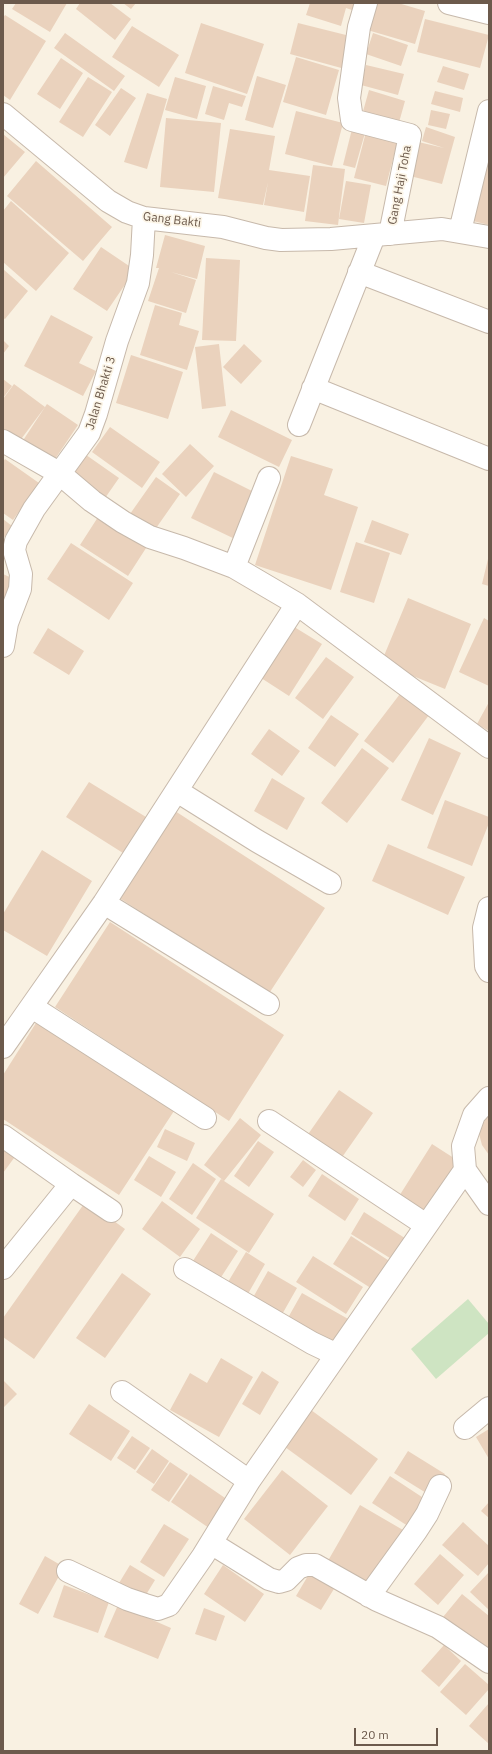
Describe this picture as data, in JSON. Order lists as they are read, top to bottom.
{
  "streets": {
    "street": ["Gang Haji Toha", "Gang Bakti", "Jalan Bhakti 3"]
  },
  "crossings": [
    ["Gang Haji Toha", "Gang Bakti"],
    ["Gang Bakti", "Jalan Bhakti 3"]
  ],
  "scale_bar": "20 m"
}
